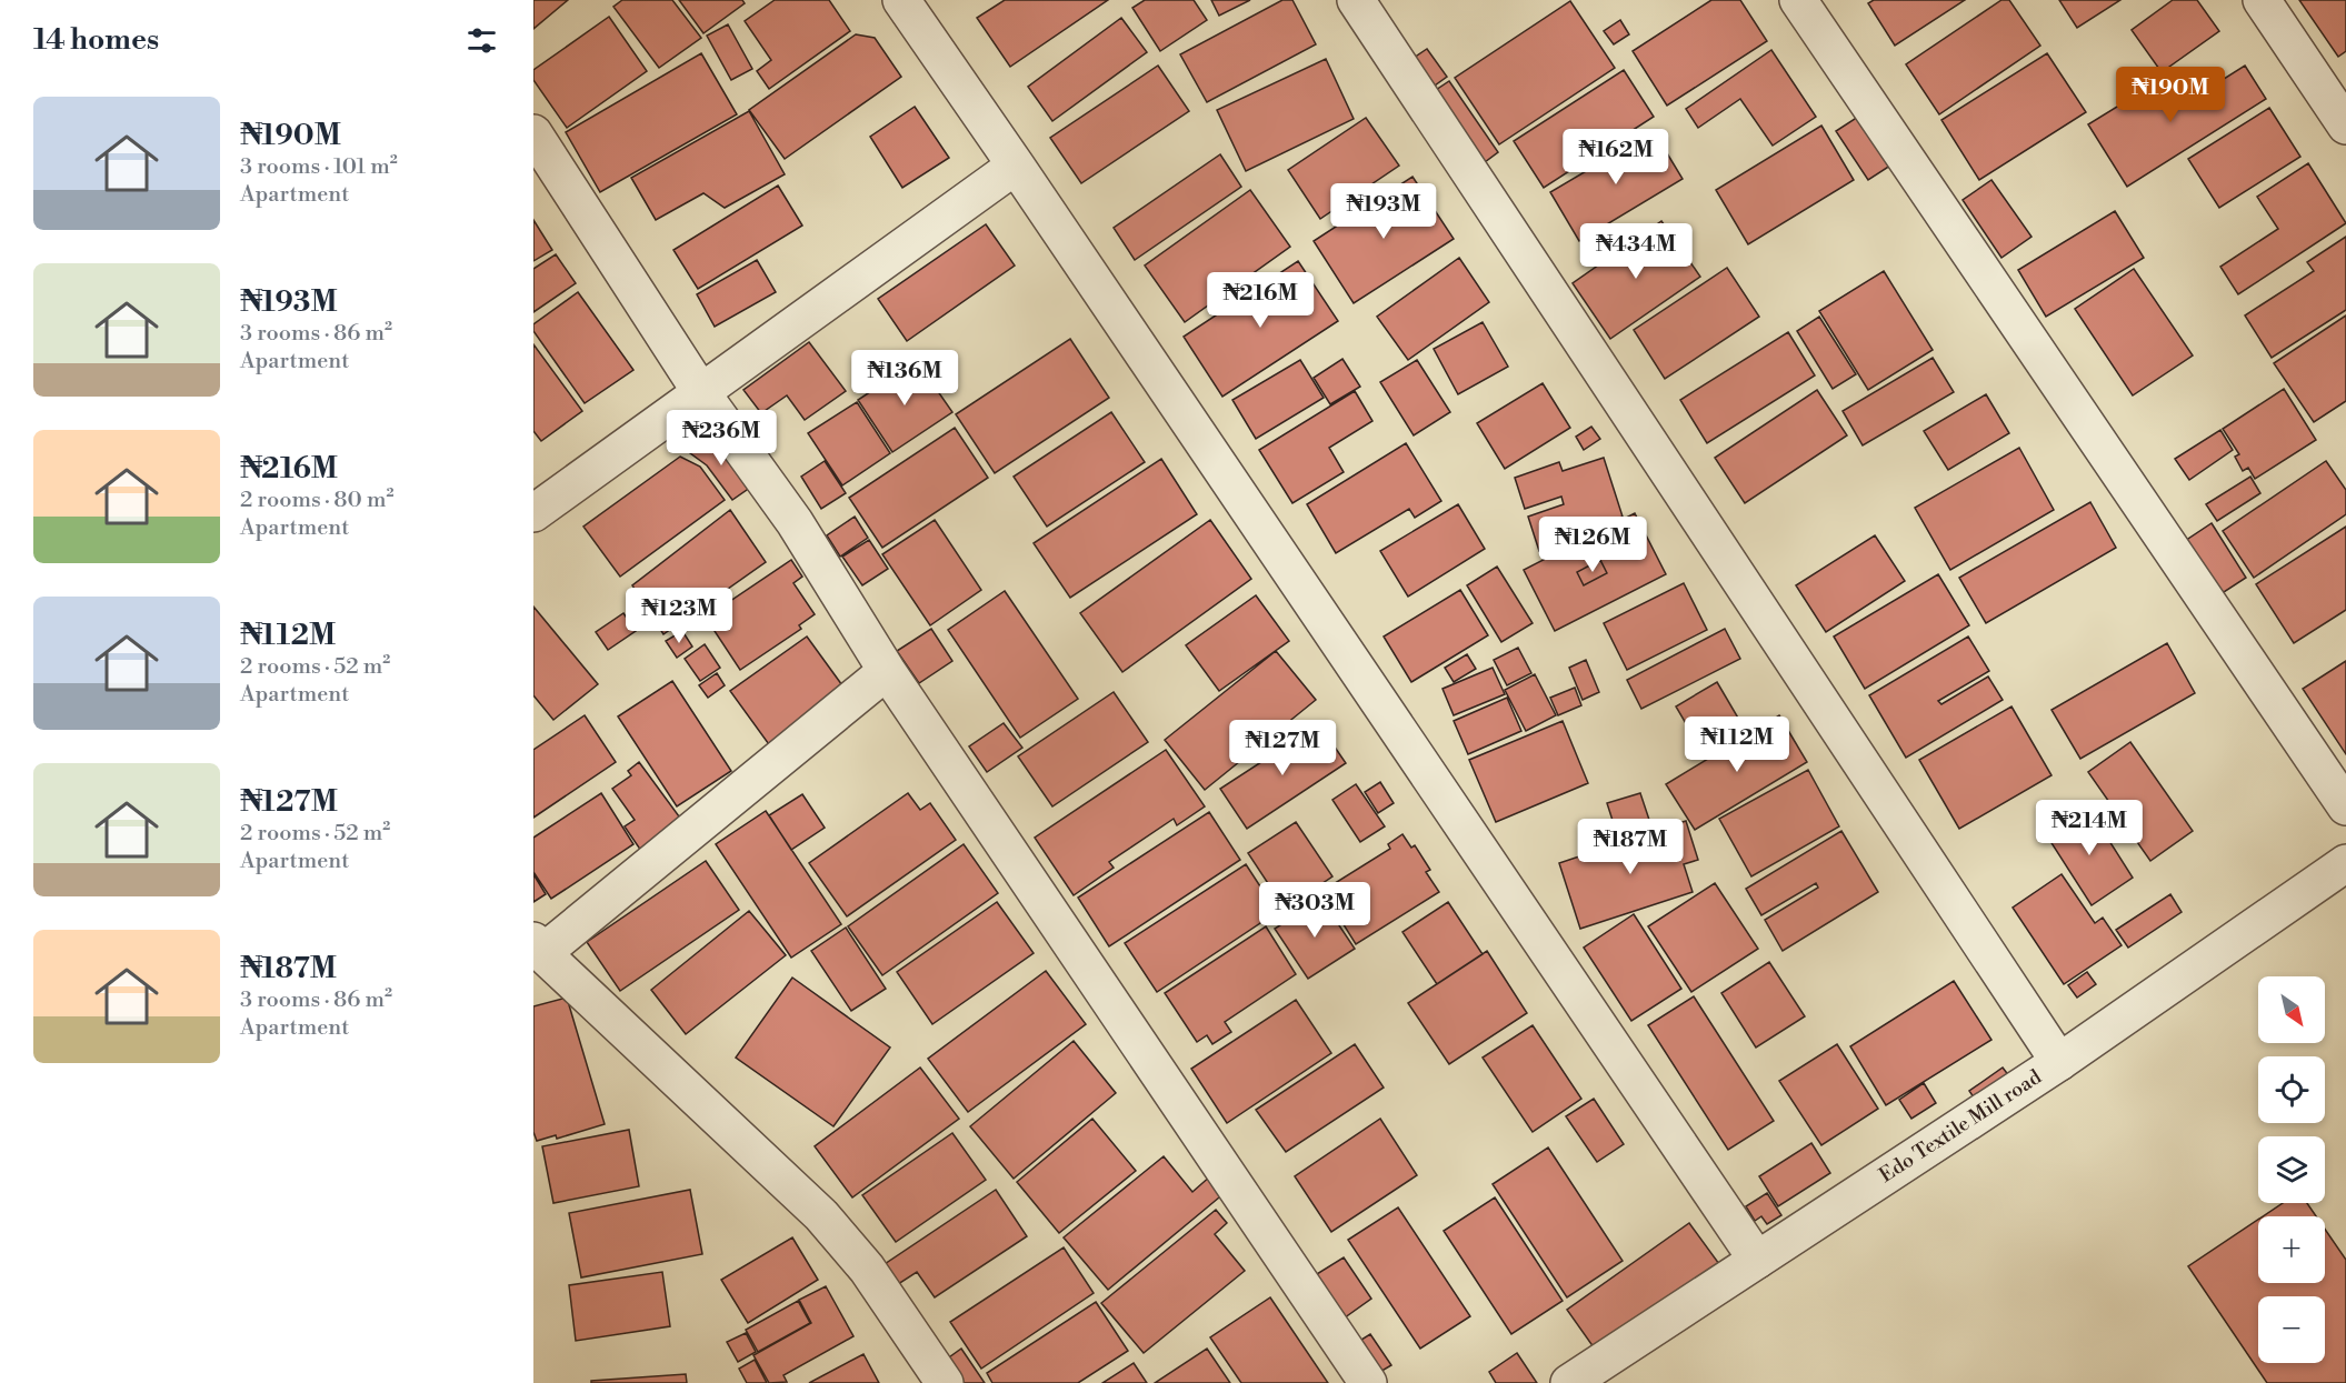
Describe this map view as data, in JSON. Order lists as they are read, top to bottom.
{
  "streets": {
    "street": ["Edo Textile Mill road"]
  },
  "north": "bottom right",
  "page": {
    "heading": "14 homes",
    "price": [
      "₦190M",
      "₦162M",
      "₦193M",
      "₦434M",
      "₦216M",
      "₦136M",
      "₦236M",
      "₦126M",
      "₦123M",
      "₦112M",
      "₦127M",
      "₦214M",
      "₦187M",
      "₦303M"
    ],
    "list": [
      {
        "name": "₦190M",
        "note": "3 rooms · 101 m² · Apartment"
      },
      {
        "name": "₦193M",
        "note": "3 rooms · 86 m² · Apartment"
      },
      {
        "name": "₦216M",
        "note": "2 rooms · 80 m² · Apartment"
      },
      {
        "name": "₦112M",
        "note": "2 rooms · 52 m² · Apartment"
      },
      {
        "name": "₦127M",
        "note": "2 rooms · 52 m² · Apartment"
      },
      {
        "name": "₦187M",
        "note": "3 rooms · 86 m² · Apartment"
      }
    ],
    "map_buttons": ["+", "−"]
  }
}
